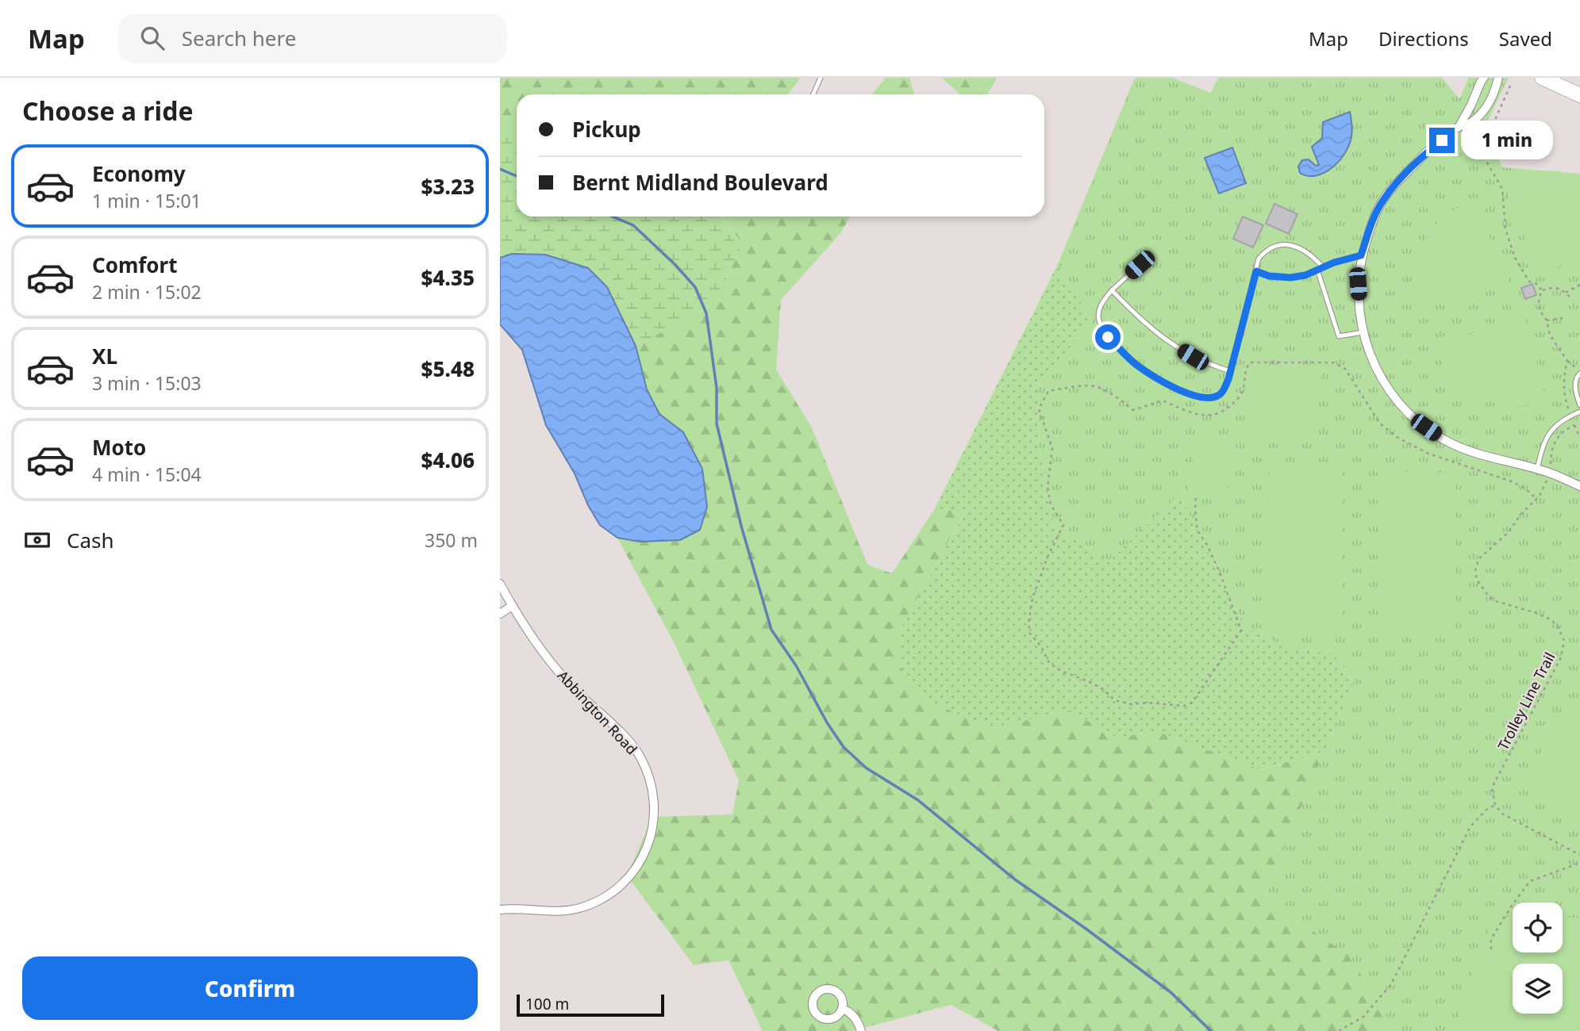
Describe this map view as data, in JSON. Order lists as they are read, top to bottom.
{
  "streets": {
    "street": ["Abbington Road"],
    "path": ["Trolley Line Trail"]
  },
  "scale_bar": "100 m",
  "page": {
    "header": "Map",
    "search": "Search here",
    "nav": ["Map", "Directions", "Saved"],
    "heading": "Choose a ride",
    "banner": ["Pickup", "Bernt Midland Boulevard"],
    "bubble": "1 min",
    "list": [
      {
        "name": "Economy",
        "note": "1 min · 15:01",
        "value": "$3.23"
      },
      {
        "name": "Comfort",
        "note": "2 min · 15:02",
        "value": "$4.35"
      },
      {
        "name": "XL",
        "note": "3 min · 15:03",
        "value": "$5.48"
      },
      {
        "name": "Moto",
        "note": "4 min · 15:04",
        "value": "$4.06"
      }
    ],
    "pay": ["Cash", "350 m"],
    "buttons": "Confirm",
    "scale": "100 m"
  }
}
